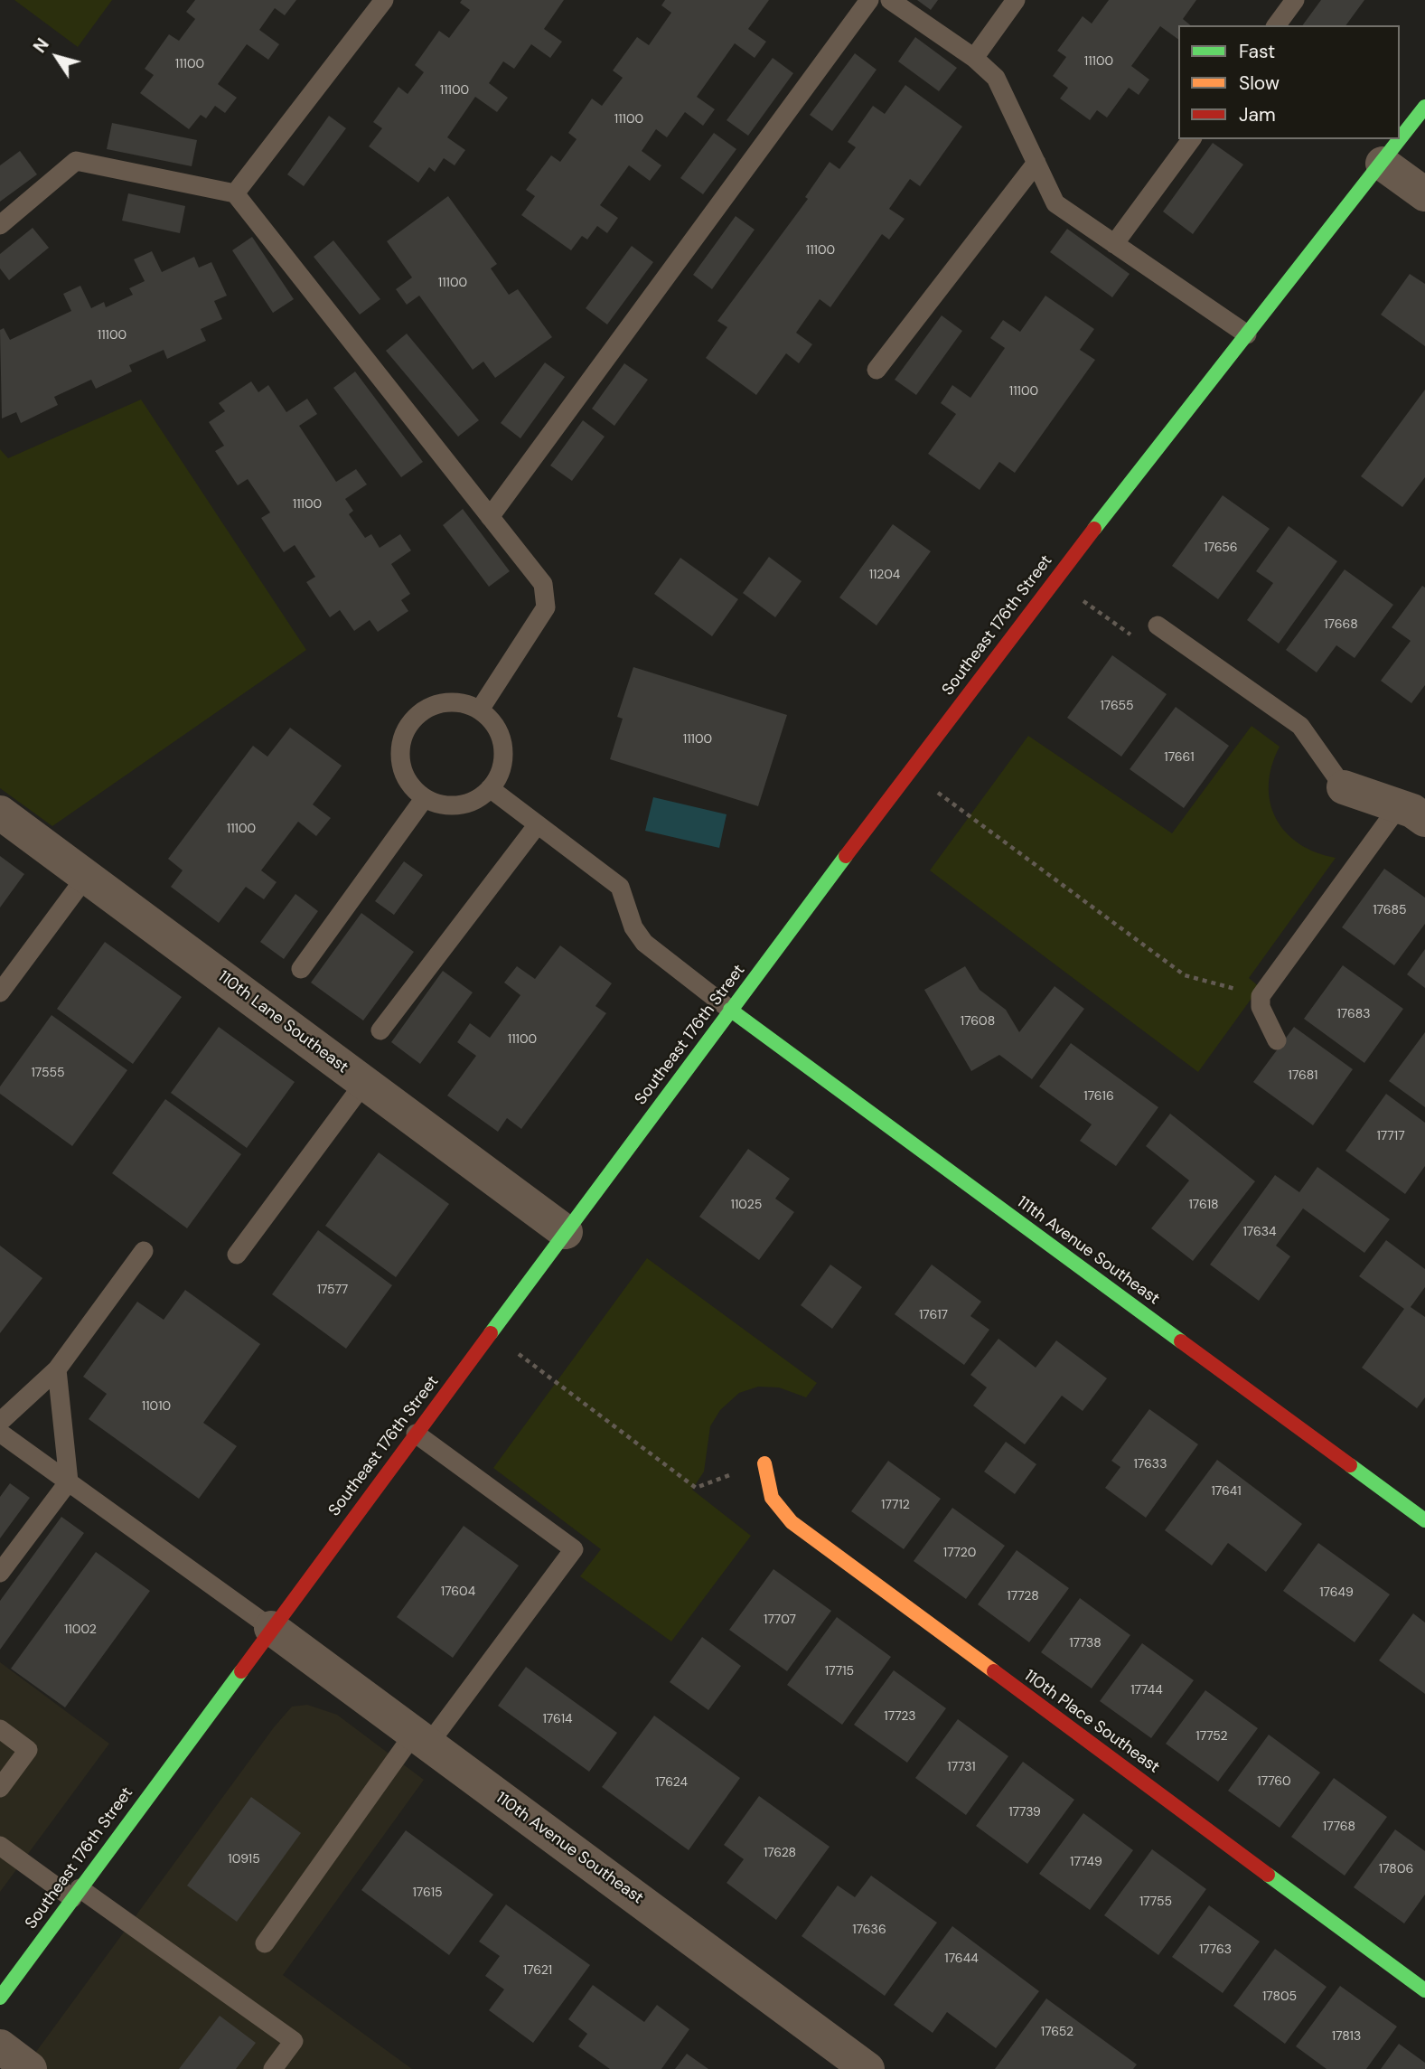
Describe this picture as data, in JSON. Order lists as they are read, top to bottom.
{
  "streets": {
    "main road": ["Southeast 176th Street", "111th Avenue Southeast", "110th Place Southeast"],
    "street": ["110th Lane Southeast", "110th Avenue Southeast"]
  },
  "crossings": [
    ["Southeast 176th Street", "110th Lane Southeast"],
    ["Southeast 176th Street", "111th Avenue Southeast"],
    ["Southeast 176th Street", "110th Avenue Southeast"]
  ],
  "house_numbers": [
    "11100",
    "11100",
    "11100",
    "11100",
    "11100",
    "11100",
    "11100",
    "11100",
    "11100",
    "17656",
    "11204",
    "17668",
    "17655",
    "11100",
    "17661",
    "11100",
    "17685",
    "17683",
    "17608",
    "11100",
    "17555",
    "17681",
    "17616",
    "17717",
    "11025",
    "17618",
    "17634",
    "17577",
    "17617",
    "11010",
    "17633",
    "17641",
    "17712",
    "17720",
    "17604",
    "17649",
    "17728",
    "17707",
    "11002",
    "17738",
    "17715",
    "17744",
    "17723",
    "17614",
    "17752",
    "17731",
    "17760",
    "17624",
    "17739",
    "17768",
    "17628",
    "10915",
    "17749",
    "17806",
    "17615",
    "17755",
    "17636",
    "17763",
    "17644",
    "17621",
    "17805",
    "17652",
    "17813"
  ],
  "legend": ["Fast", "Slow", "Jam"],
  "north": "top left"
}
